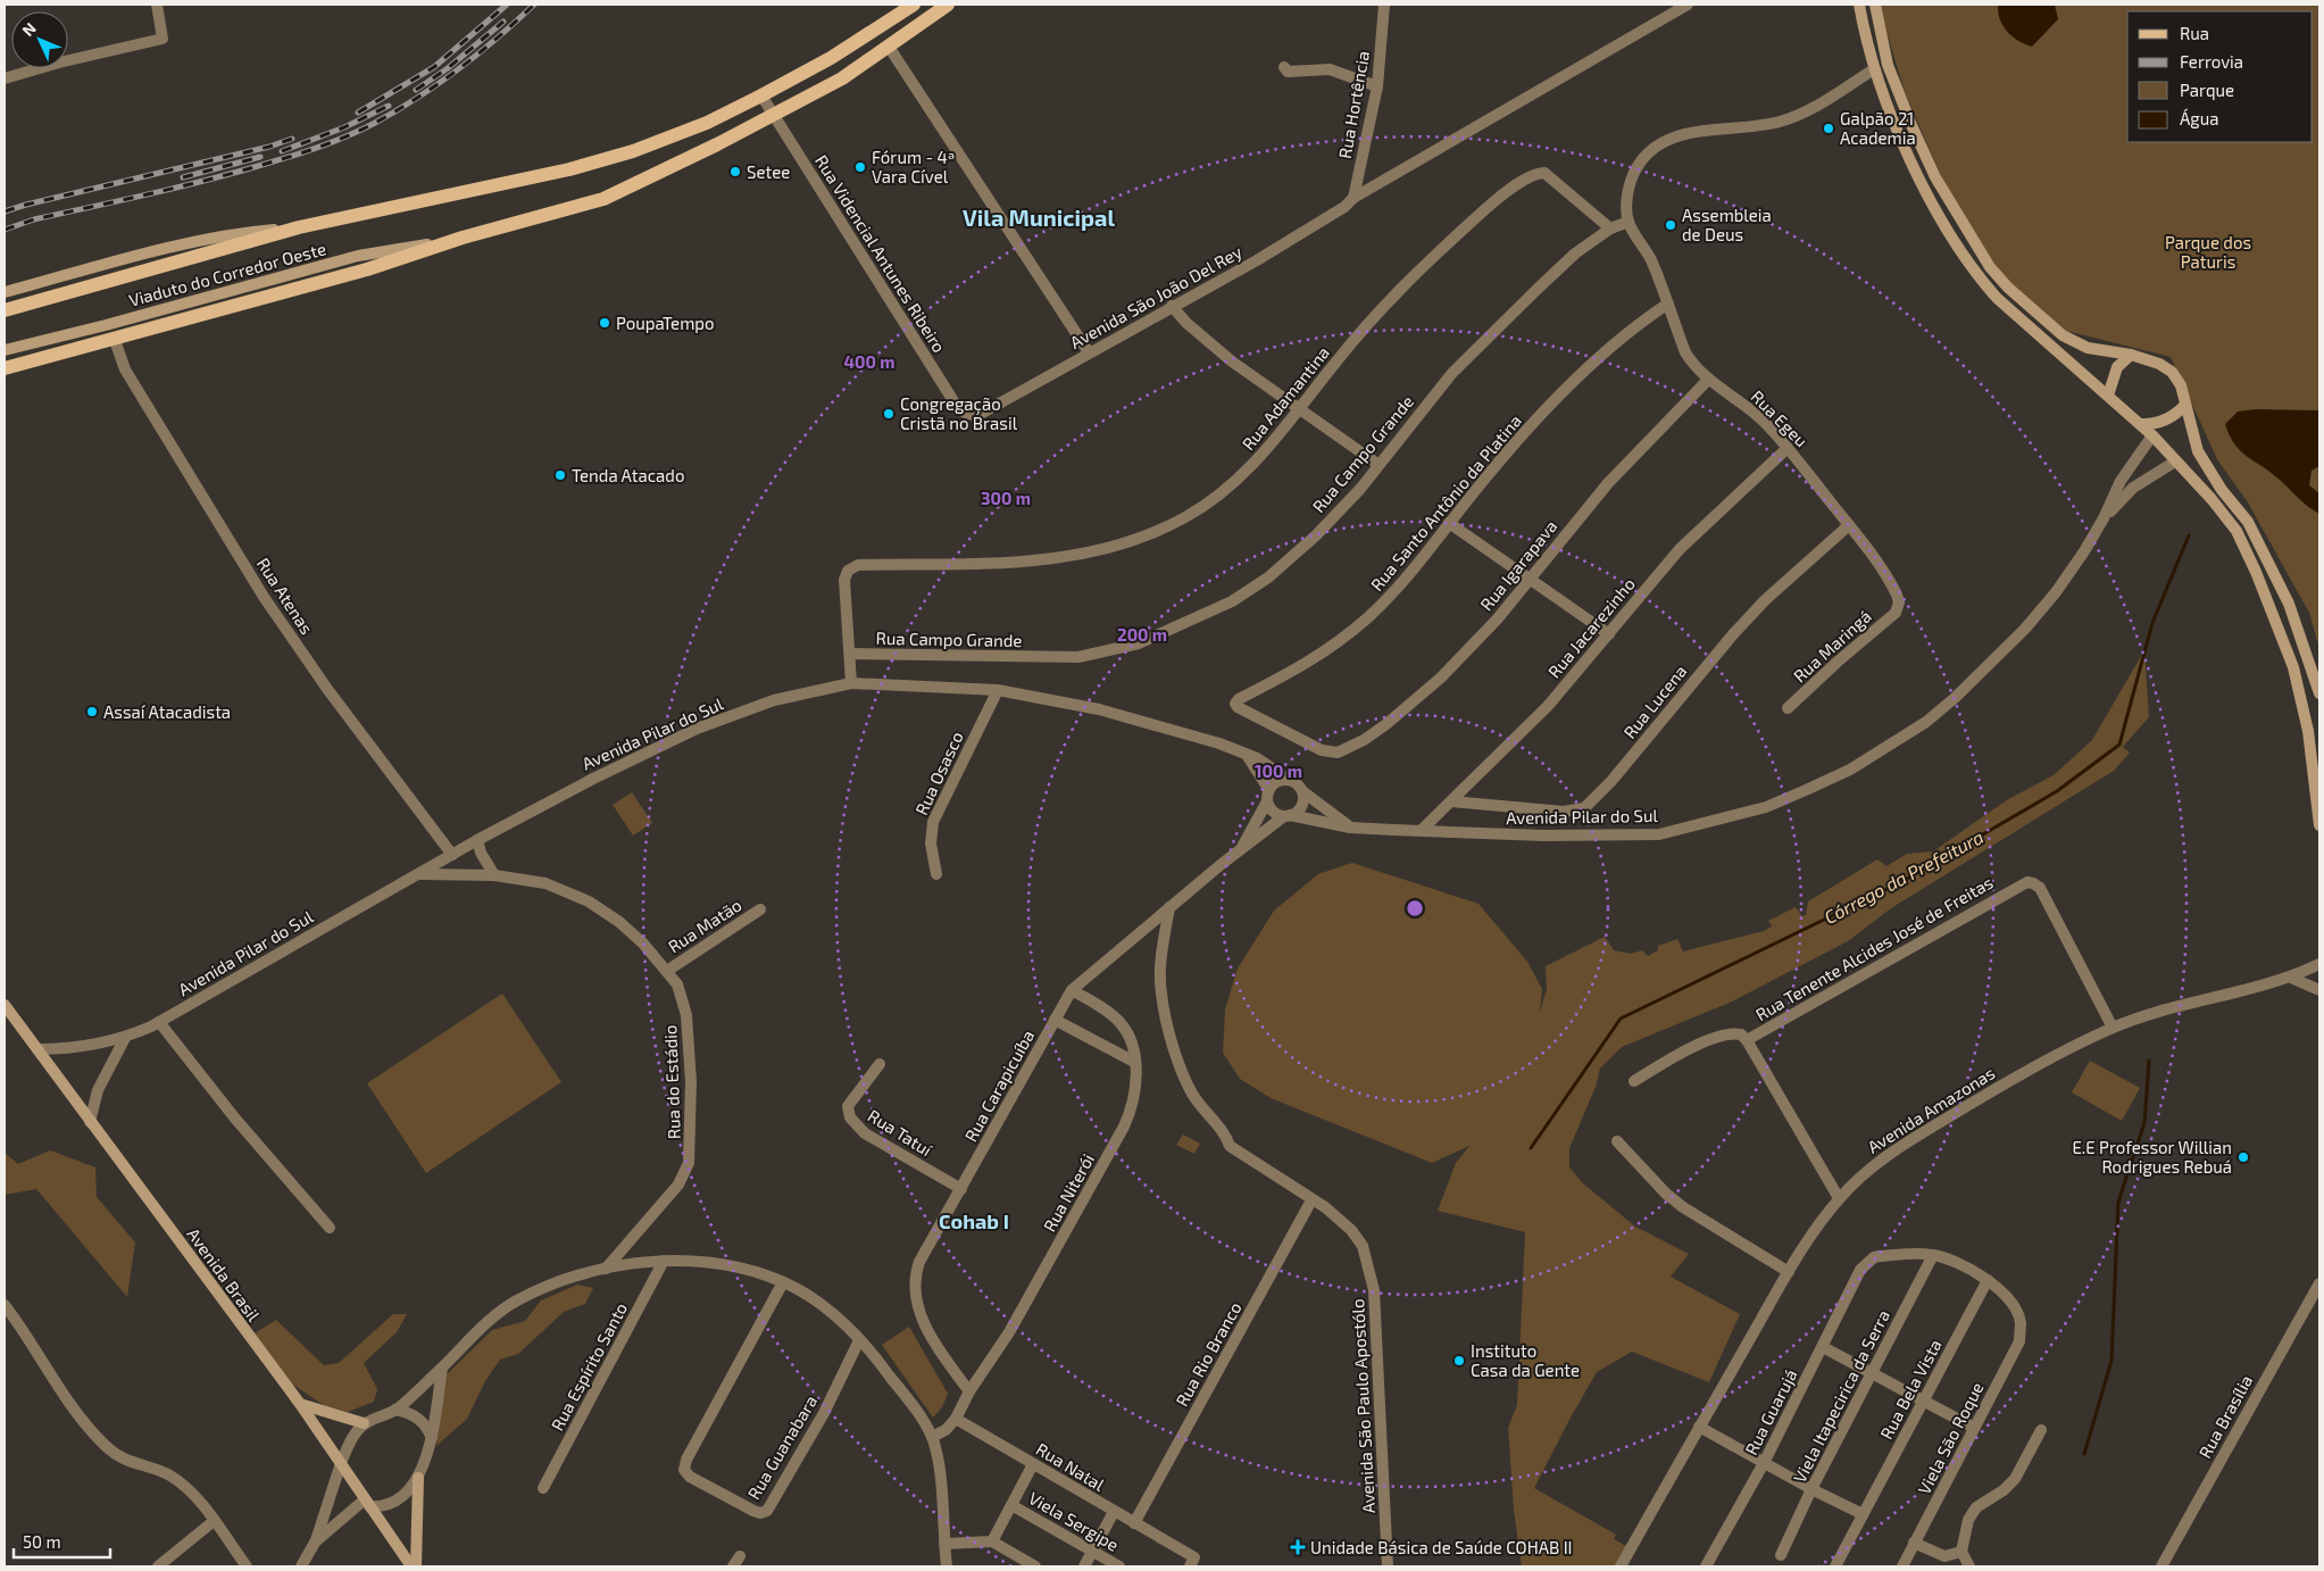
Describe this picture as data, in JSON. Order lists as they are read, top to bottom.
{
  "streets": {
    "main road": ["Viaduto do Corredor Oeste", "Avenida Brasil"],
    "street": [
      "Rua Hortência",
      "Rua Videncial Antunes Ribeiro",
      "Avenida São João Del Rey",
      "Rua Adamantina",
      "Rua Egeu",
      "Rua Campo Grande",
      "Rua Santo Antônio da Platina",
      "Rua Igarapava",
      "Rua Atenas",
      "Rua Jacarezinho",
      "Rua Maringá",
      "Rua Lucena",
      "Avenida Pilar do Sul",
      "Rua Osasco",
      "Rua Matão",
      "Rua Tenente Alcides José de Freitas",
      "Rua do Estádio",
      "Rua Carapicuíba",
      "Avenida Amazonas",
      "Rua Tatuí",
      "Rua Niterói",
      "Rua Rio Branco",
      "Rua Espírito Santo",
      "Rua Bela Vista",
      "Viela Itapecirica da Serra",
      "Avenida São Paulo Apostólo",
      "Rua Guarujá",
      "Rua Brasília",
      "Viela São Roque",
      "Rua Guanabara",
      "Rua Natal",
      "Viela Sergipe"
    ]
  },
  "crossings": [
    ["Rua Hortência", "Avenida São João Del Rey"],
    ["Rua Videncial Antunes Ribeiro", "Avenida São João Del Rey"],
    ["Rua Adamantina", "Rua Campo Grande"],
    ["Rua Egeu", "Rua Campo Grande"],
    ["Rua Egeu", "Rua Santo Antônio da Platina"],
    ["Rua Egeu", "Rua Igarapava"],
    ["Rua Egeu", "Rua Jacarezinho"],
    ["Rua Egeu", "Rua Maringá"],
    ["Rua Egeu", "Rua Lucena"],
    ["Rua Santo Antônio da Platina", "Rua Igarapava"],
    ["Rua Atenas", "Avenida Pilar do Sul"],
    ["Rua Jacarezinho", "Rua Lucena"],
    ["Rua Jacarezinho", "Avenida Pilar do Sul"],
    ["Avenida Pilar do Sul", "Rua Osasco"],
    ["Avenida Pilar do Sul", "Rua do Estádio"],
    ["Avenida Pilar do Sul", "Rua Carapicuíba"],
    ["Avenida Pilar do Sul", "Avenida Brasil"],
    ["Rua Matão", "Rua do Estádio"],
    ["Rua Tenente Alcides José de Freitas", "Avenida Amazonas"],
    ["Rua Carapicuíba", "Rua Tatuí"],
    ["Rua Carapicuíba", "Rua Niterói"],
    ["Rua Carapicuíba", "Avenida São Paulo Apostólo"],
    ["Rua Niterói", "Rua Natal"],
    ["Rua Rio Branco", "Avenida São Paulo Apostólo"],
    ["Rua Rio Branco", "Rua Natal"],
    ["Rua Bela Vista", "Viela São Roque"],
    ["Viela Itapecirica da Serra", "Rua Guarujá"]
  ],
  "districts": ["Vila Municipal", "Cohab I"],
  "water": ["Córrego da Prefeitura"],
  "parks": ["Parque dos Paturis"],
  "places": {
    "other": [
      "Galpão 21 Academia",
      "Fórum - 4ª Vara Cível",
      "Setee",
      "Assembleia de Deus",
      "PoupaTempo",
      "Congregação Cristã no Brasil",
      "Tenda Atacado",
      "Assaí Atacadista",
      "E.E Professor Willian Rodrigues Rebuá",
      "Instituto Casa da Gente"
    ],
    "health": ["Unidade Básica de Saúde COHAB II"]
  },
  "legend": [
    "Rua",
    "Ferrovia",
    "Parque",
    "Água"
  ],
  "scale_bar": "50 m",
  "north": "top left",
  "rings": [
    "400 m",
    "300 m",
    "200 m",
    "100 m"
  ]
}
